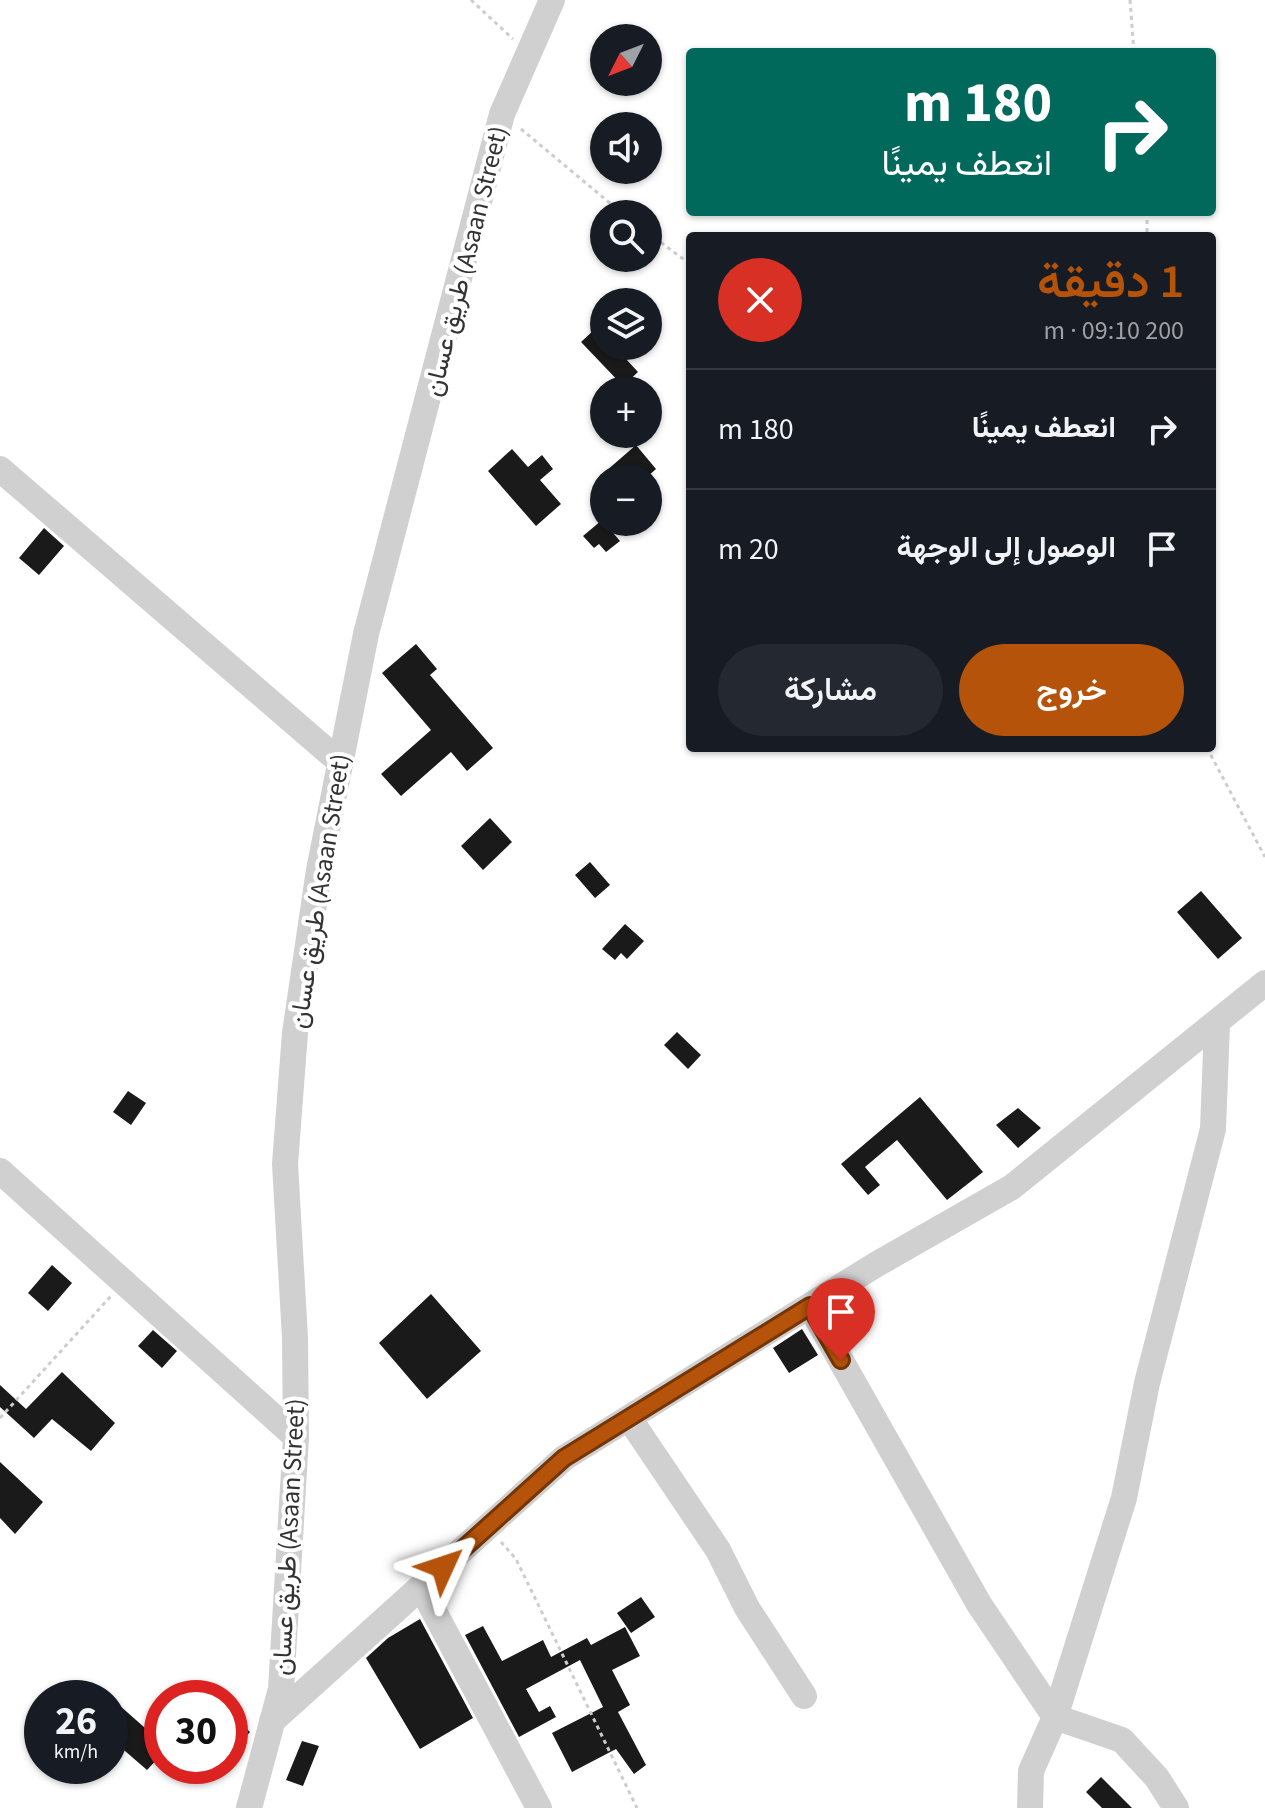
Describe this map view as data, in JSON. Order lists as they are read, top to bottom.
{
  "streets": {
    "street": ["طريق عسان (Asaan Street)"]
  },
  "north": "bottom left",
  "page": {
    "map_buttons": ["+", "−"],
    "turn": ["180 m", "انعطف يمينًا"],
    "heading": ["1 دقيقة", "200 m · 09:10"],
    "list": [
      {
        "name": "انعطف يمينًا",
        "value": "180 m"
      },
      {
        "name": "الوصول إلى الوجهة",
        "value": "20 m"
      }
    ],
    "buttons": ["خروج", "مشاركة"],
    "speed": "26 km/h",
    "limit": "30"
  }
}
